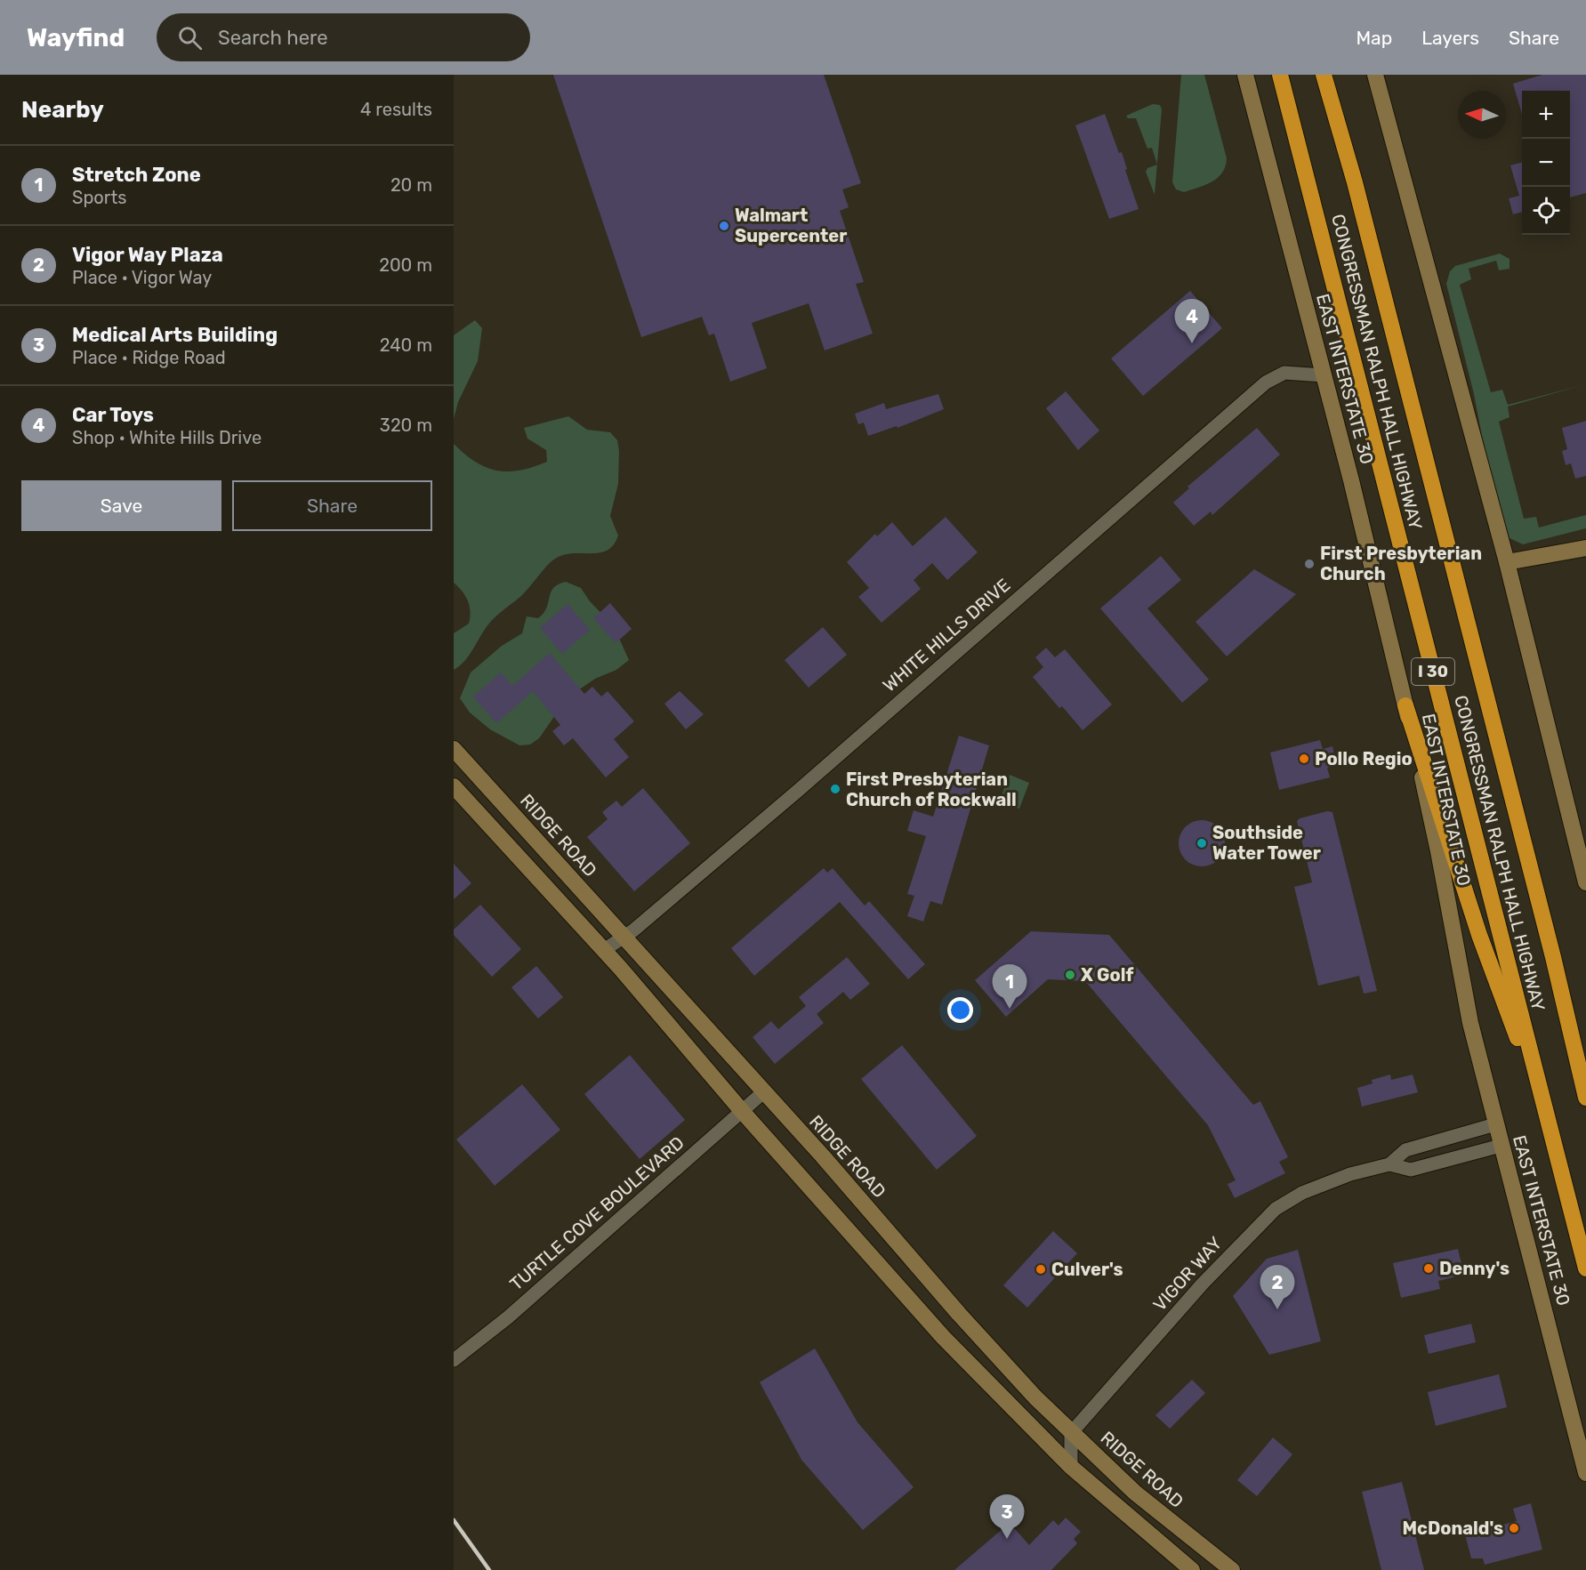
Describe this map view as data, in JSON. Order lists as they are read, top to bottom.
{
  "streets": {
    "highway": ["CONGRESSMAN RALPH HALL HIGHWAY", "I 30"],
    "main road": ["EAST INTERSTATE 30", "RIDGE ROAD"],
    "street": ["WHITE HILLS DRIVE", "TURTLE COVE BOULEVARD", "VIGOR WAY"]
  },
  "crossings": [
    ["EAST INTERSTATE 30", "WHITE HILLS DRIVE"],
    ["EAST INTERSTATE 30", "VIGOR WAY"],
    ["WHITE HILLS DRIVE", "RIDGE ROAD"],
    ["RIDGE ROAD", "TURTLE COVE BOULEVARD"],
    ["RIDGE ROAD", "VIGOR WAY"]
  ],
  "places": [
    "Walmart Supercenter",
    "First Presbyterian Church",
    "Pollo Regio",
    "First Presbyterian Church of Rockwall",
    "Southside Water Tower",
    "X Golf",
    "Denny's",
    "Culver's",
    "McDonald's"
  ],
  "north": "left",
  "page": {
    "header": "Wayfind",
    "search": "Search here",
    "nav": ["Map", "Layers", "Share"],
    "heading": ["Nearby", "4 results"],
    "map_buttons": ["+", "−"],
    "list": [
      {
        "mark": "1",
        "name": "Stretch Zone",
        "note": "Sports",
        "value": "20 m"
      },
      {
        "mark": "2",
        "name": "Vigor Way Plaza",
        "note": "Place · Vigor Way",
        "value": "200 m"
      },
      {
        "mark": "3",
        "name": "Medical Arts Building",
        "note": "Place · Ridge Road",
        "value": "240 m"
      },
      {
        "mark": "4",
        "name": "Car Toys",
        "note": "Shop · White Hills Drive",
        "value": "320 m"
      }
    ],
    "pins": [
      "4",
      "1",
      "2",
      "3"
    ],
    "buttons": ["Save", "Share"]
  }
}
